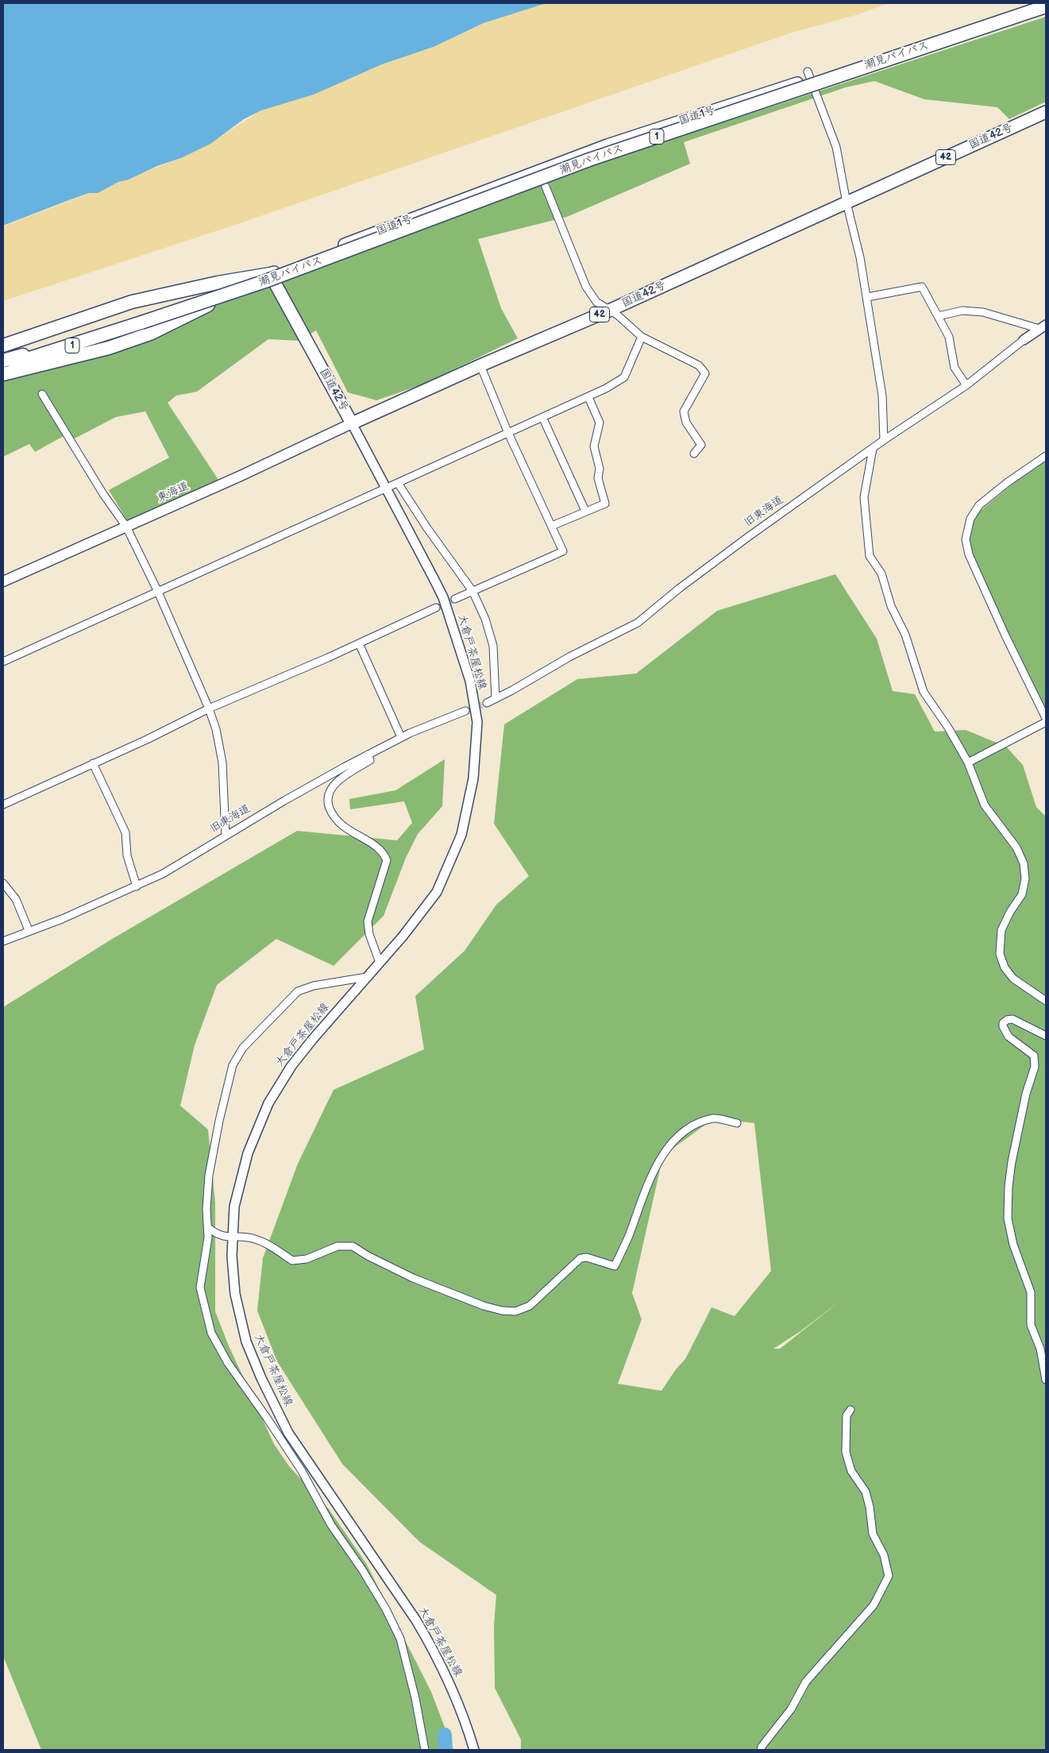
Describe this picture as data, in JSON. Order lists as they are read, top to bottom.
{
  "streets": {
    "highway": [
      "潮見バイパス",
      "国道1号",
      "1",
      "国道42号",
      "42"
    ],
    "main road": ["東海道"],
    "street": ["旧東海道", "大倉戸茶屋松線"]
  },
  "crossings": [
    ["国道1号", "国道42号"],
    ["国道42号", "東海道"],
    ["国道42号", "大倉戸茶屋松線"],
    ["東海道", "大倉戸茶屋松線"]
  ]
}
